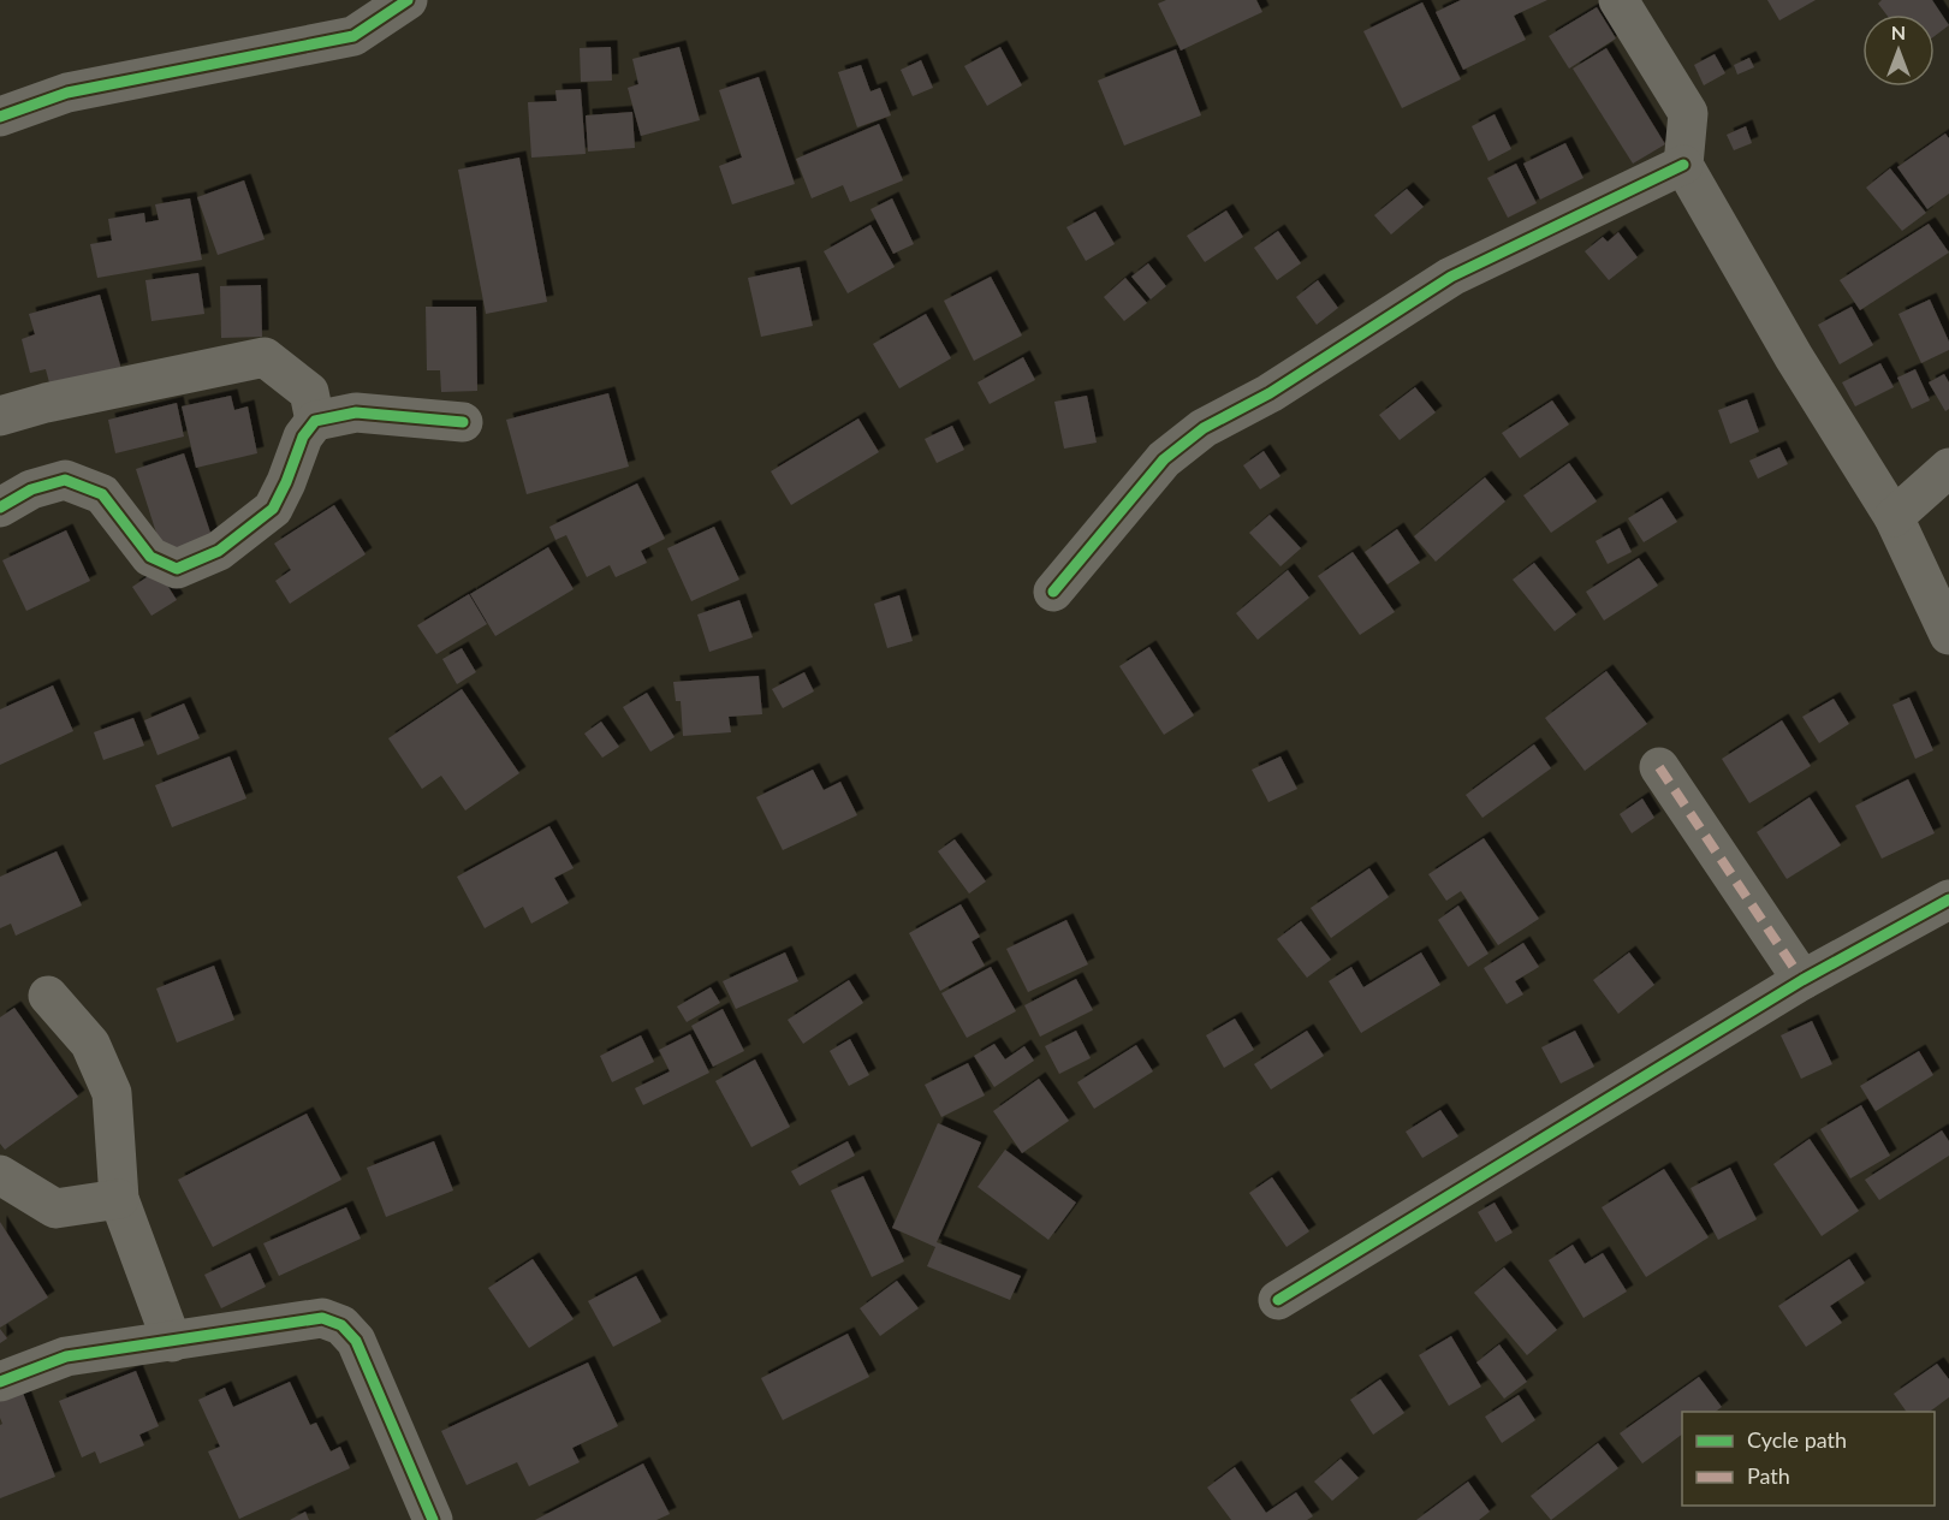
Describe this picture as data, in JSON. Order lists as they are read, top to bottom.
{
  "legend": ["Cycle path", "Path"],
  "north": "top"
}
